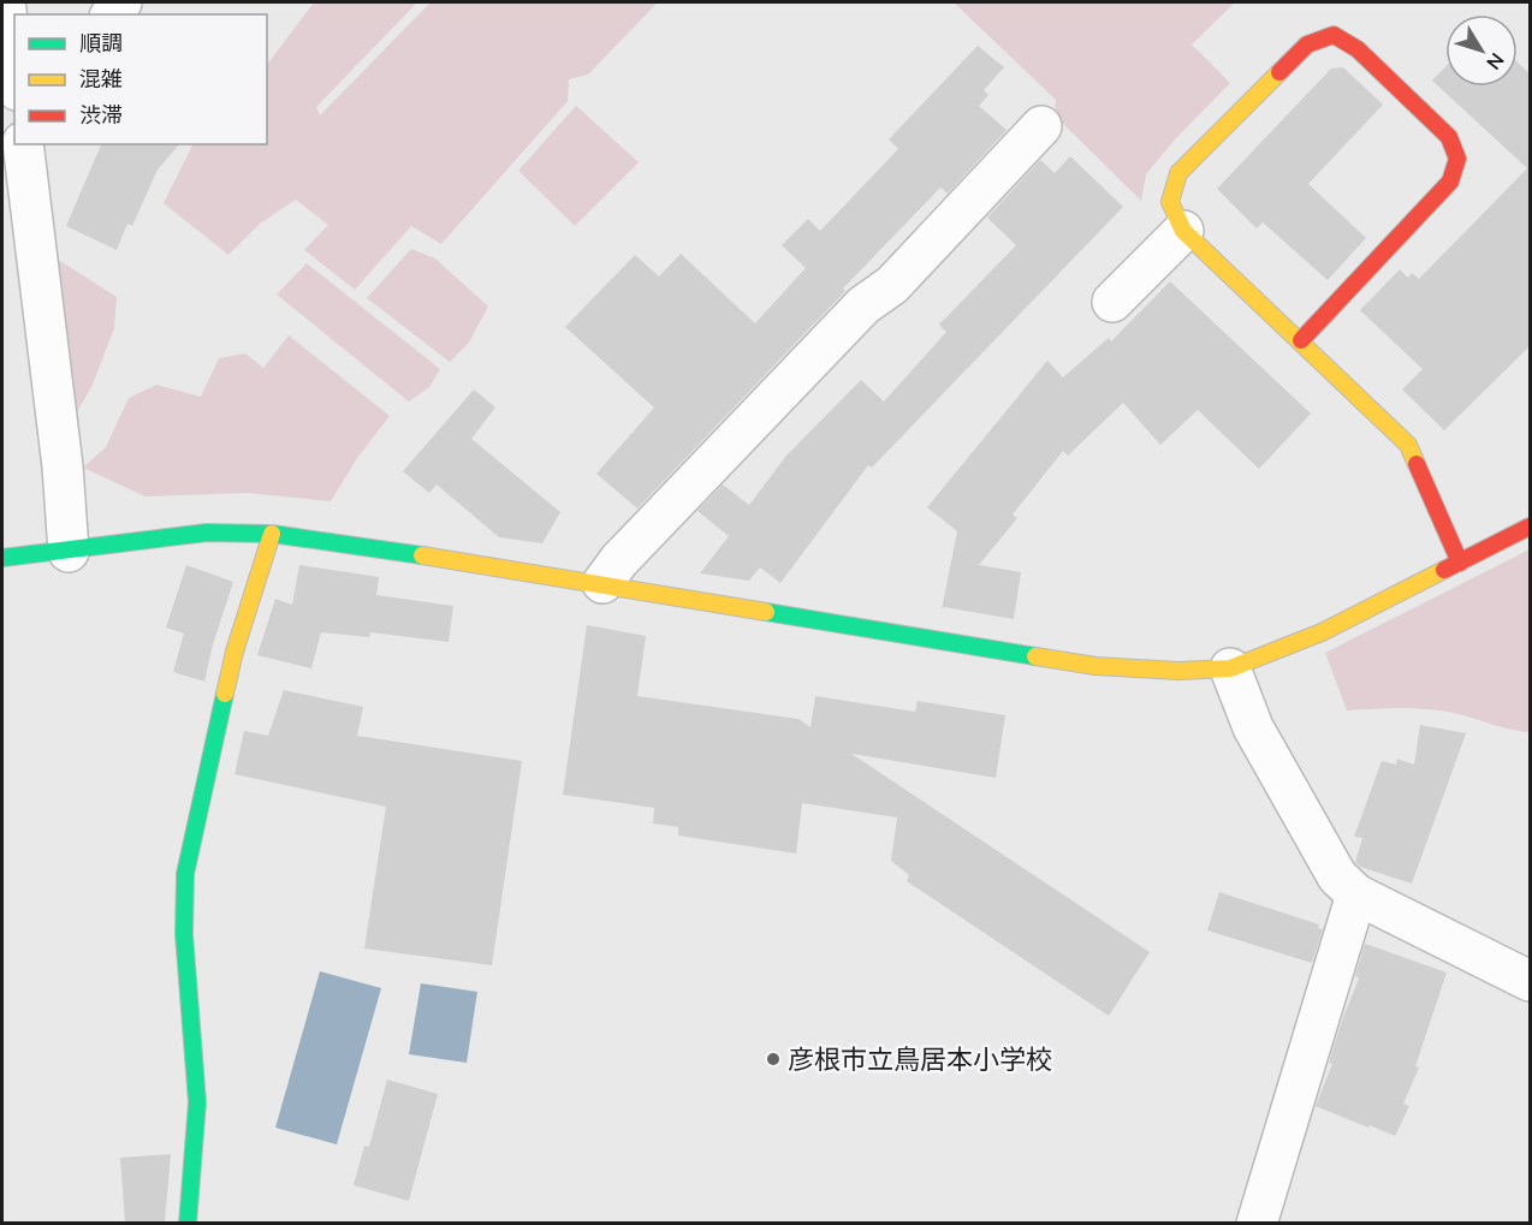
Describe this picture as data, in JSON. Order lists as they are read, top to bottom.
{
  "places": ["彦根市立鳥居本小学校"],
  "legend": ["順調", "混雑", "渋滞"],
  "north": "bottom right"
}
